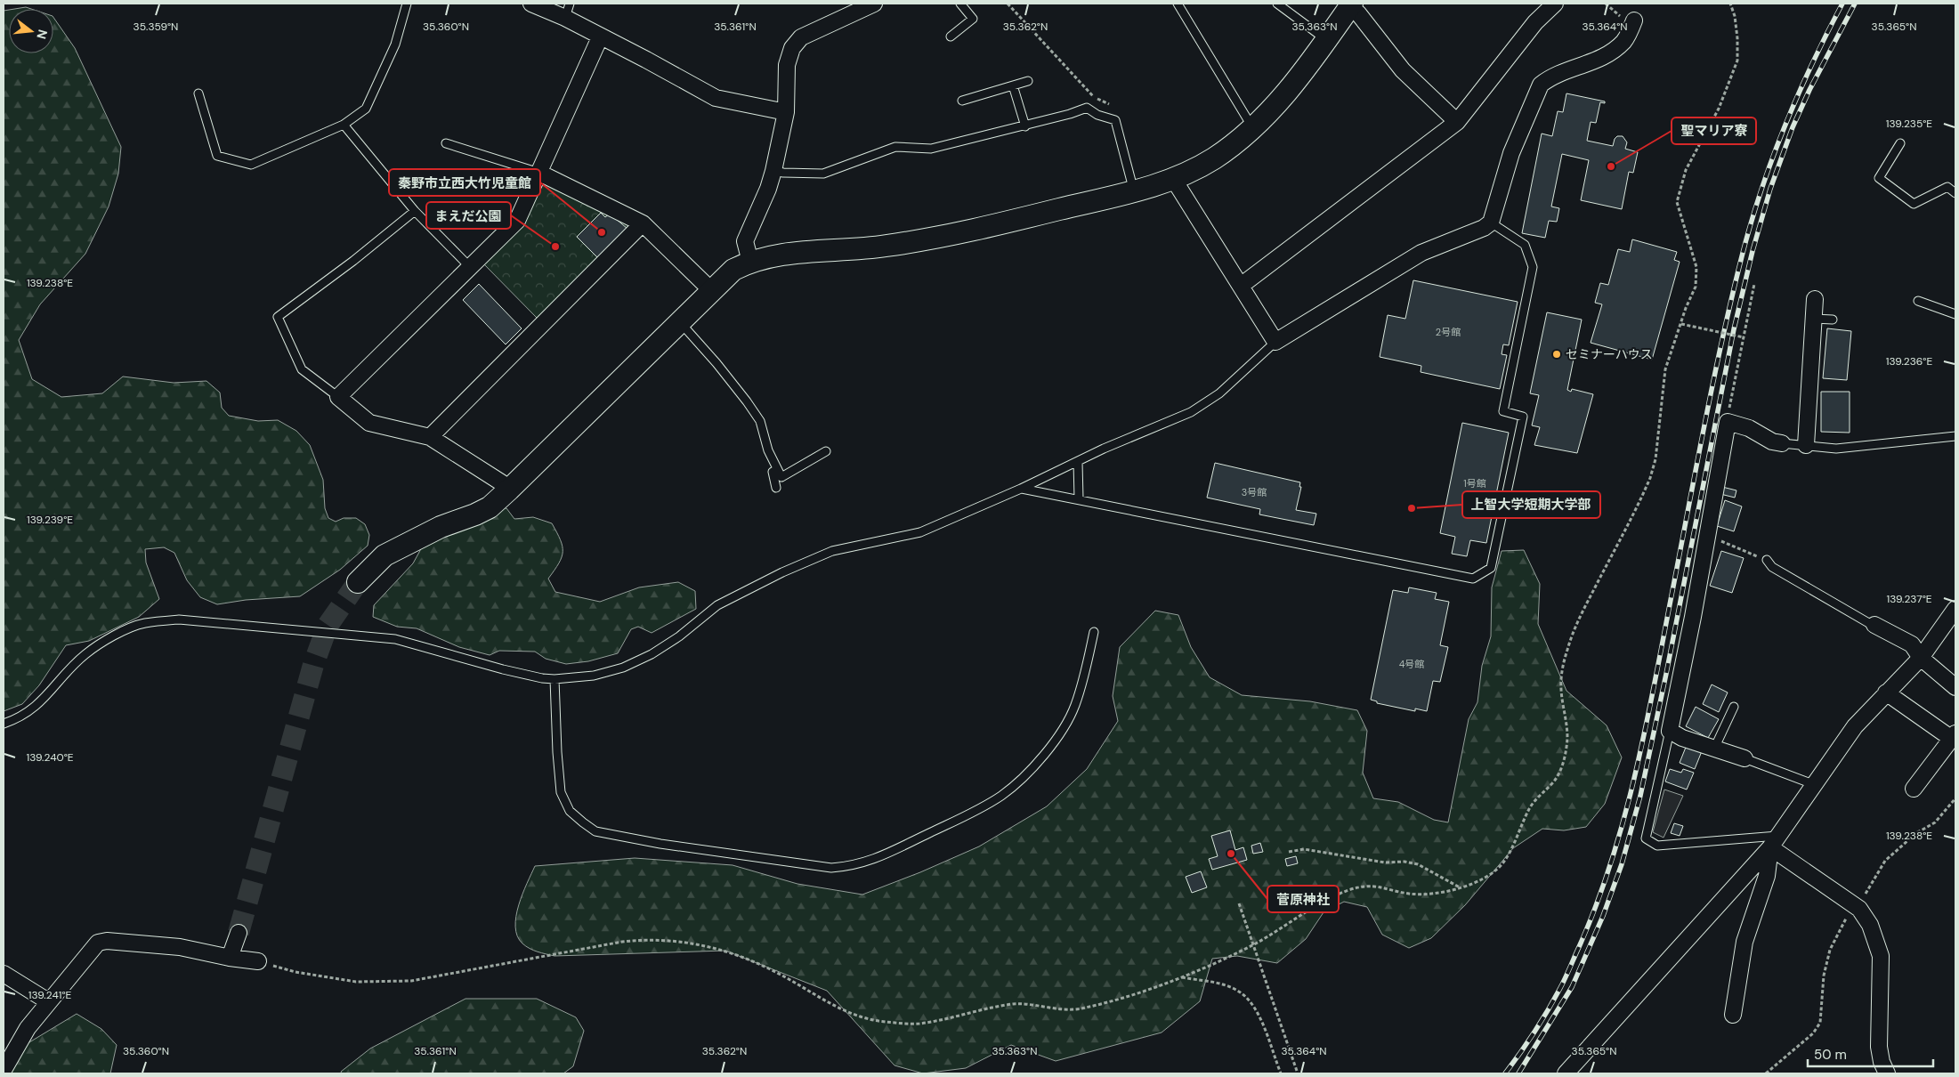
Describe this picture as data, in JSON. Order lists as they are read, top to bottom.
{
  "places": [
    "聖マリア寮",
    "秦野市立西大竹児童館",
    "まえだ公園",
    "セミナーハウス",
    "上智大学短期大学部",
    "菅原神社"
  ],
  "house_numbers": [
    "2号館",
    "1号館",
    "3号館",
    "4号館"
  ],
  "scale_bar": "50 m",
  "north": "right",
  "coordinates": [
    "35.359°N",
    "35.360°N",
    "35.361°N",
    "35.362°N",
    "35.363°N",
    "35.364°N",
    "35.365°N",
    "139.235°E",
    "139.238°E",
    "139.236°E",
    "139.239°E",
    "139.237°E",
    "139.240°E",
    "139.241°E"
  ]
}
